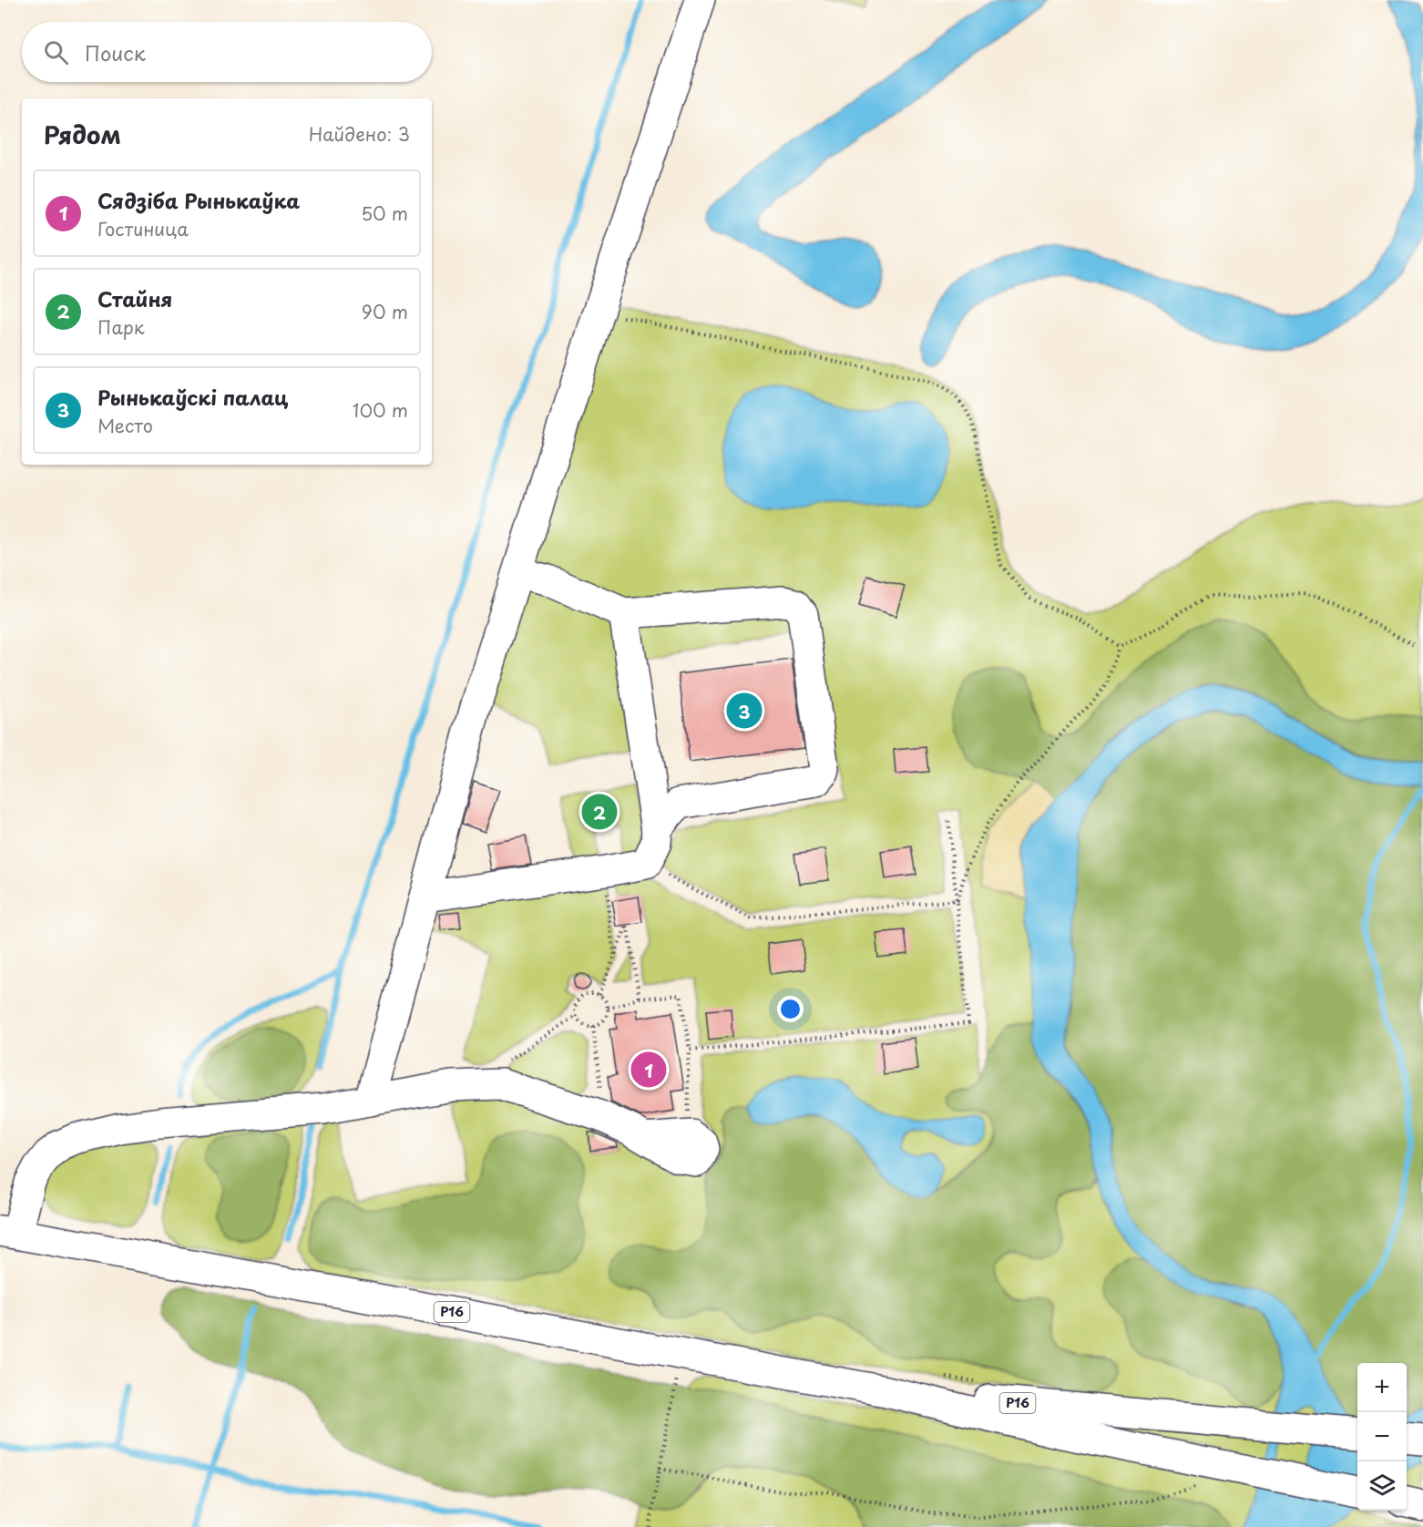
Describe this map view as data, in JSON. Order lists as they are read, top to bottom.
{
  "streets": {
    "main road": ["Р16"]
  },
  "page": {
    "search": "Поиск",
    "heading": ["Рядом", "Найдено: 3"],
    "list": [
      {
        "mark": "1",
        "name": "Сядзіба Рынькаўка",
        "note": "Гостиница",
        "value": "50 m"
      },
      {
        "mark": "2",
        "name": "Стайня",
        "note": "Парк",
        "value": "90 m"
      },
      {
        "mark": "3",
        "name": "Рынькаўскi палац",
        "note": "Место",
        "value": "100 m"
      }
    ],
    "pins": ["3", "2", "1"],
    "map_buttons": ["+", "−"]
  }
}
